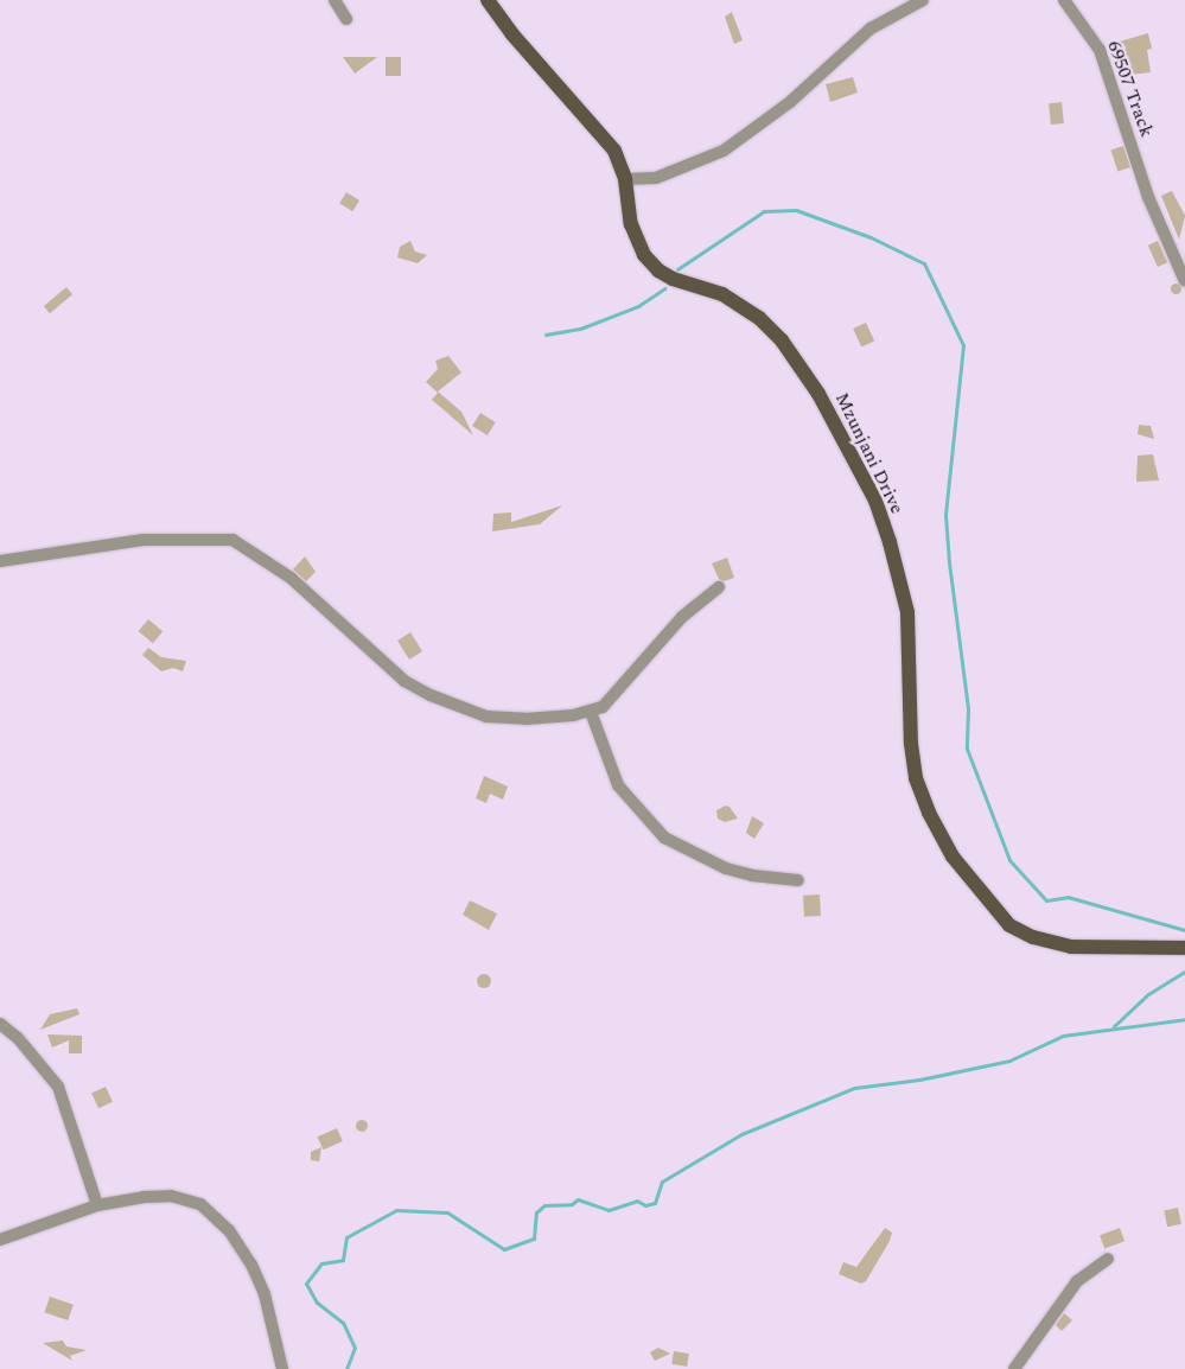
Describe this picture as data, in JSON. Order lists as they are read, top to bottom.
{
  "streets": {
    "main road": ["Mzunjani Drive"],
    "street": ["69507 Track"]
  }
}
